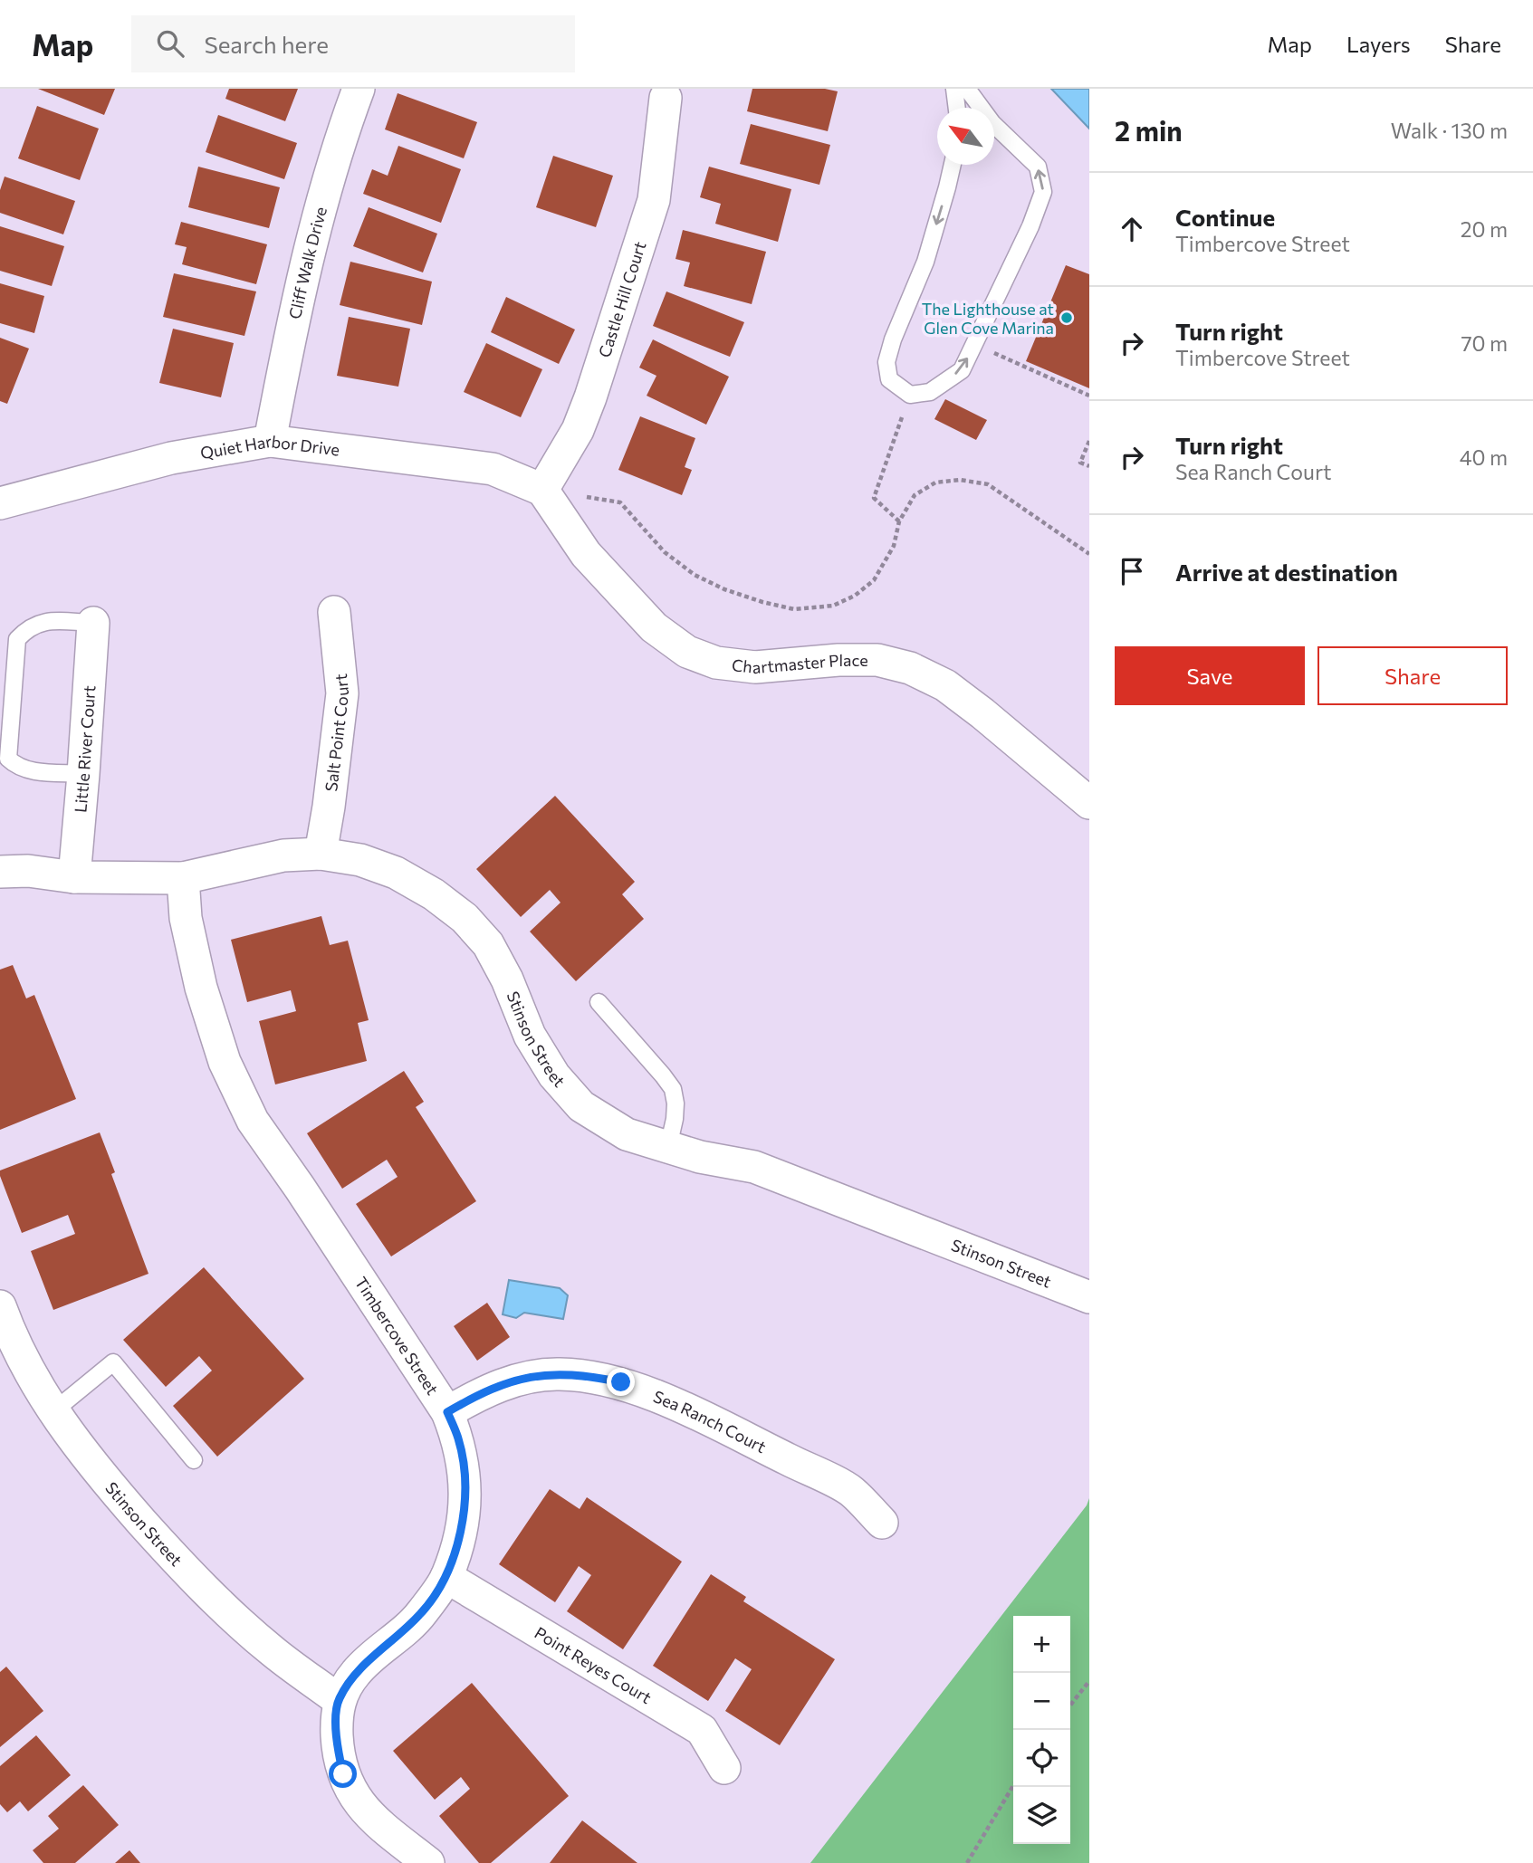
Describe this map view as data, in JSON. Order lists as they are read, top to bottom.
{
  "streets": {
    "street": [
      "Cliff Walk Drive",
      "Castle Hill Court",
      "Quiet Harbor Drive",
      "Chartmaster Place",
      "Salt Point Court",
      "Little River Court",
      "Stinson Street",
      "Timbercove Street",
      "Sea Ranch Court",
      "Point Reyes Court"
    ]
  },
  "crossings": [
    ["Cliff Walk Drive", "Quiet Harbor Drive"],
    ["Castle Hill Court", "Quiet Harbor Drive"],
    ["Castle Hill Court", "Chartmaster Place"],
    ["Quiet Harbor Drive", "Chartmaster Place"],
    ["Salt Point Court", "Stinson Street"],
    ["Little River Court", "Stinson Street"],
    ["Stinson Street", "Timbercove Street"],
    ["Timbercove Street", "Sea Ranch Court"],
    ["Timbercove Street", "Point Reyes Court"]
  ],
  "places": ["The Lighthouse at Glen Cove Marina"],
  "north": "top left",
  "page": {
    "header": "Map",
    "search": "Search here",
    "nav": ["Map", "Layers", "Share"],
    "heading": ["2 min", "Walk · 130 m"],
    "list": [
      ["Continue", "Timbercove Street", "20 m"],
      ["Turn right", "Timbercove Street", "70 m"],
      ["Turn right", "Sea Ranch Court", "40 m"],
      "Arrive at destination"
    ],
    "buttons": ["Save", "Share"],
    "map_buttons": ["+", "−"]
  }
}
